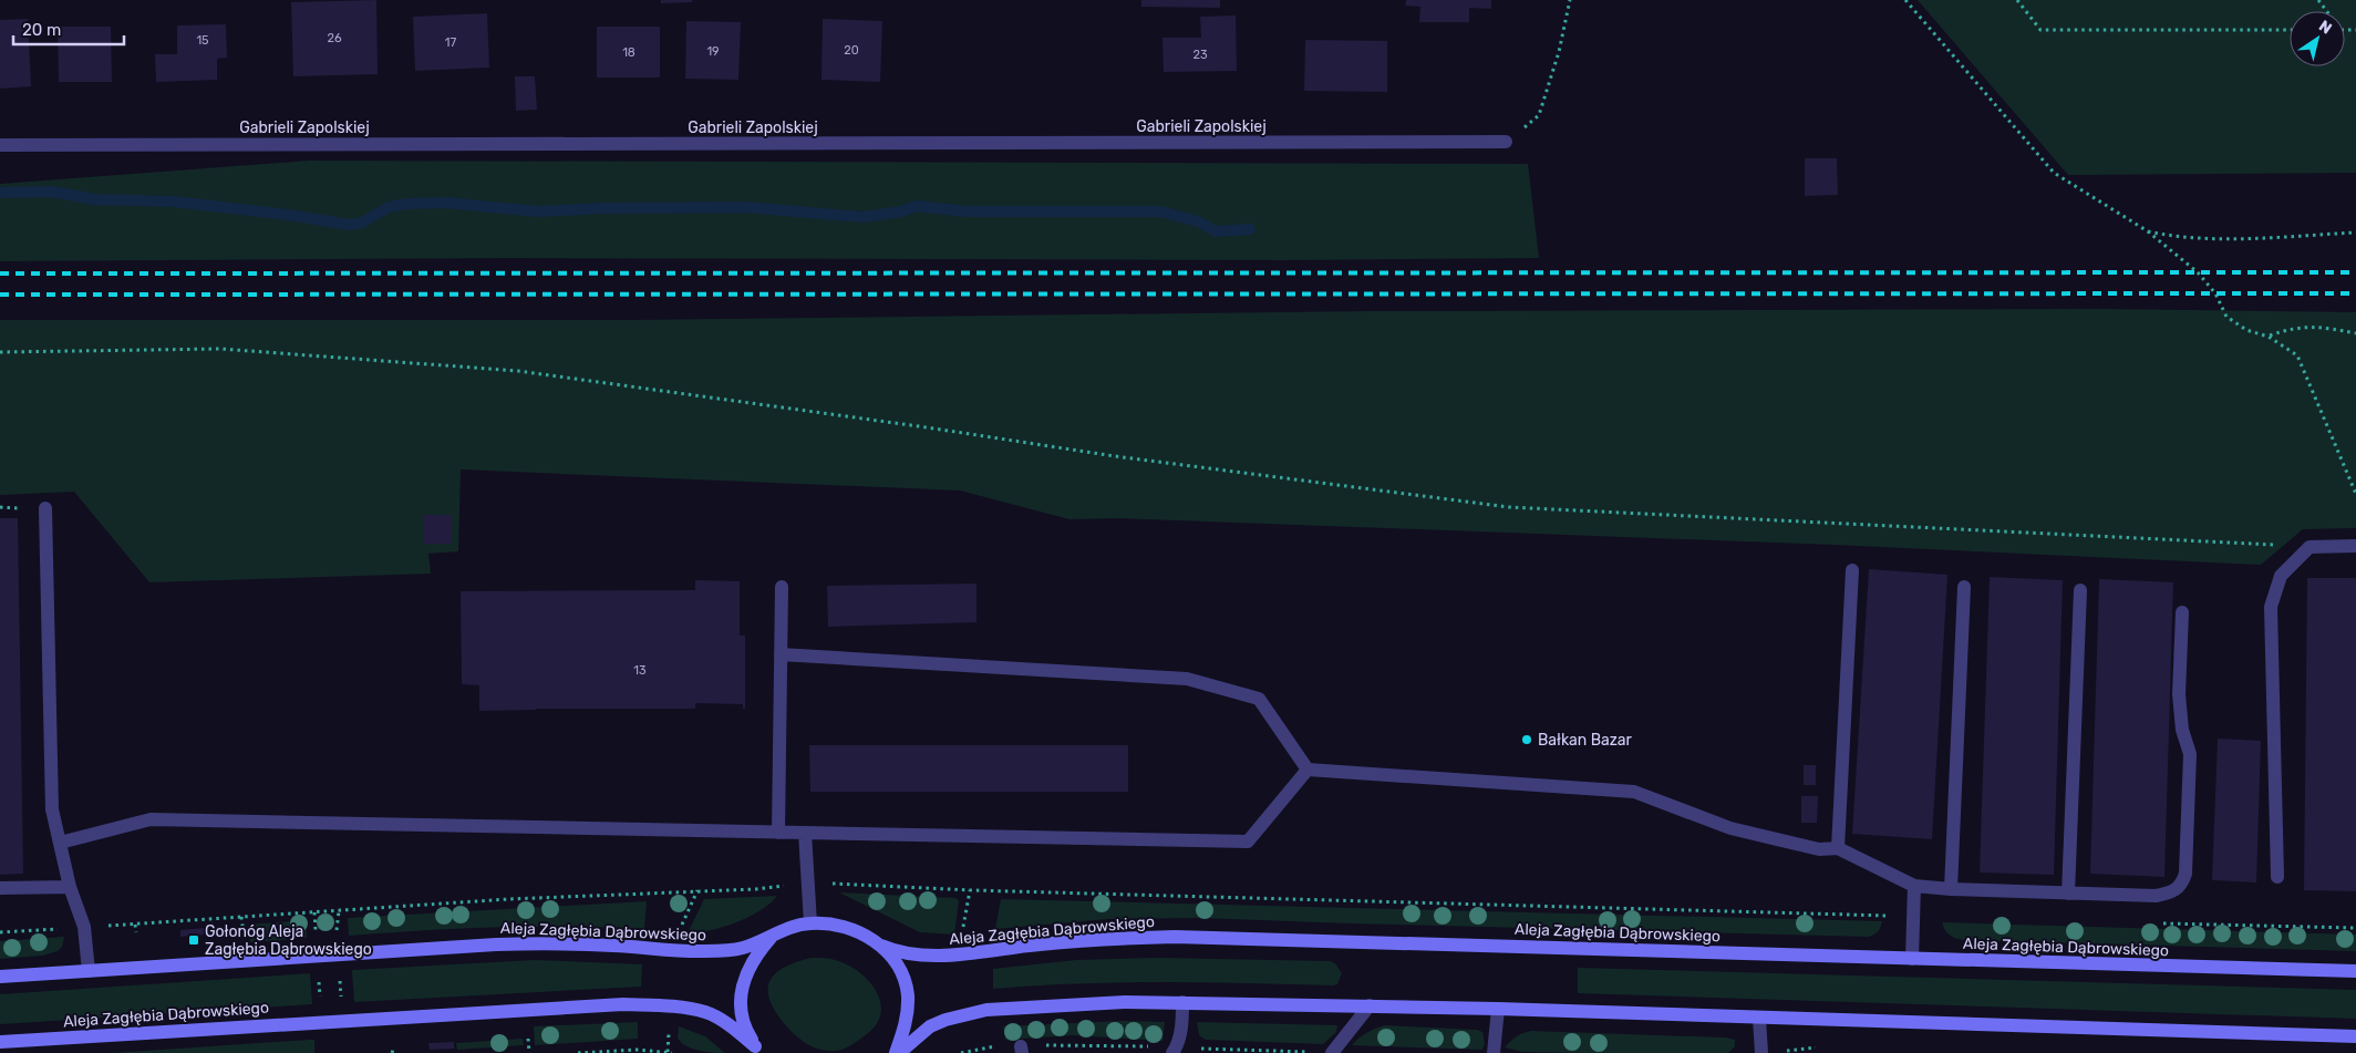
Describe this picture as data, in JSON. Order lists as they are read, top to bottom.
{
  "streets": {
    "street": ["Gabrieli Zapolskiej", "Aleja Zagłębia Dąbrowskiego"]
  },
  "places": {
    "other": ["Bałkan Bazar"],
    "transit": ["Gołonóg Aleja Zagłębia Dąbrowskiego"]
  },
  "house_numbers": [
    "26",
    "15",
    "17",
    "20",
    "19",
    "18",
    "23",
    "13"
  ],
  "scale_bar": "20 m",
  "north": "top right"
}
